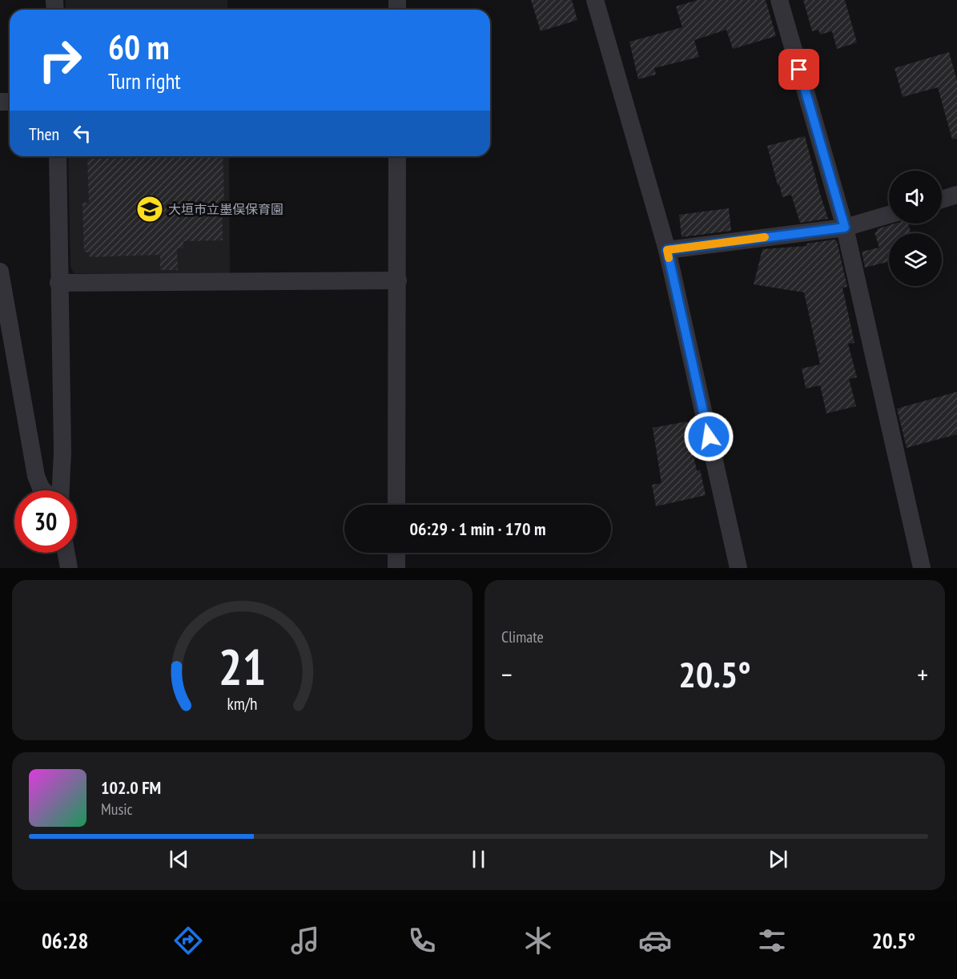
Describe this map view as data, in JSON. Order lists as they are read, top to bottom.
{
  "places": {
    "school or university": ["大垣市立墨俣保育園"]
  },
  "page": {
    "turn": ["60 m", "Turn right"],
    "then": "Then",
    "limit": "30",
    "trip": "06:29 · 1 min · 170 m",
    "tile": "Climate",
    "heat": ["−", "20.5°", "+"],
    "song": ["102.0 FM", "Music"],
    "tabs": ["06:28", "20.5°"],
    "gauge": ["21", "km/h"]
  }
}
